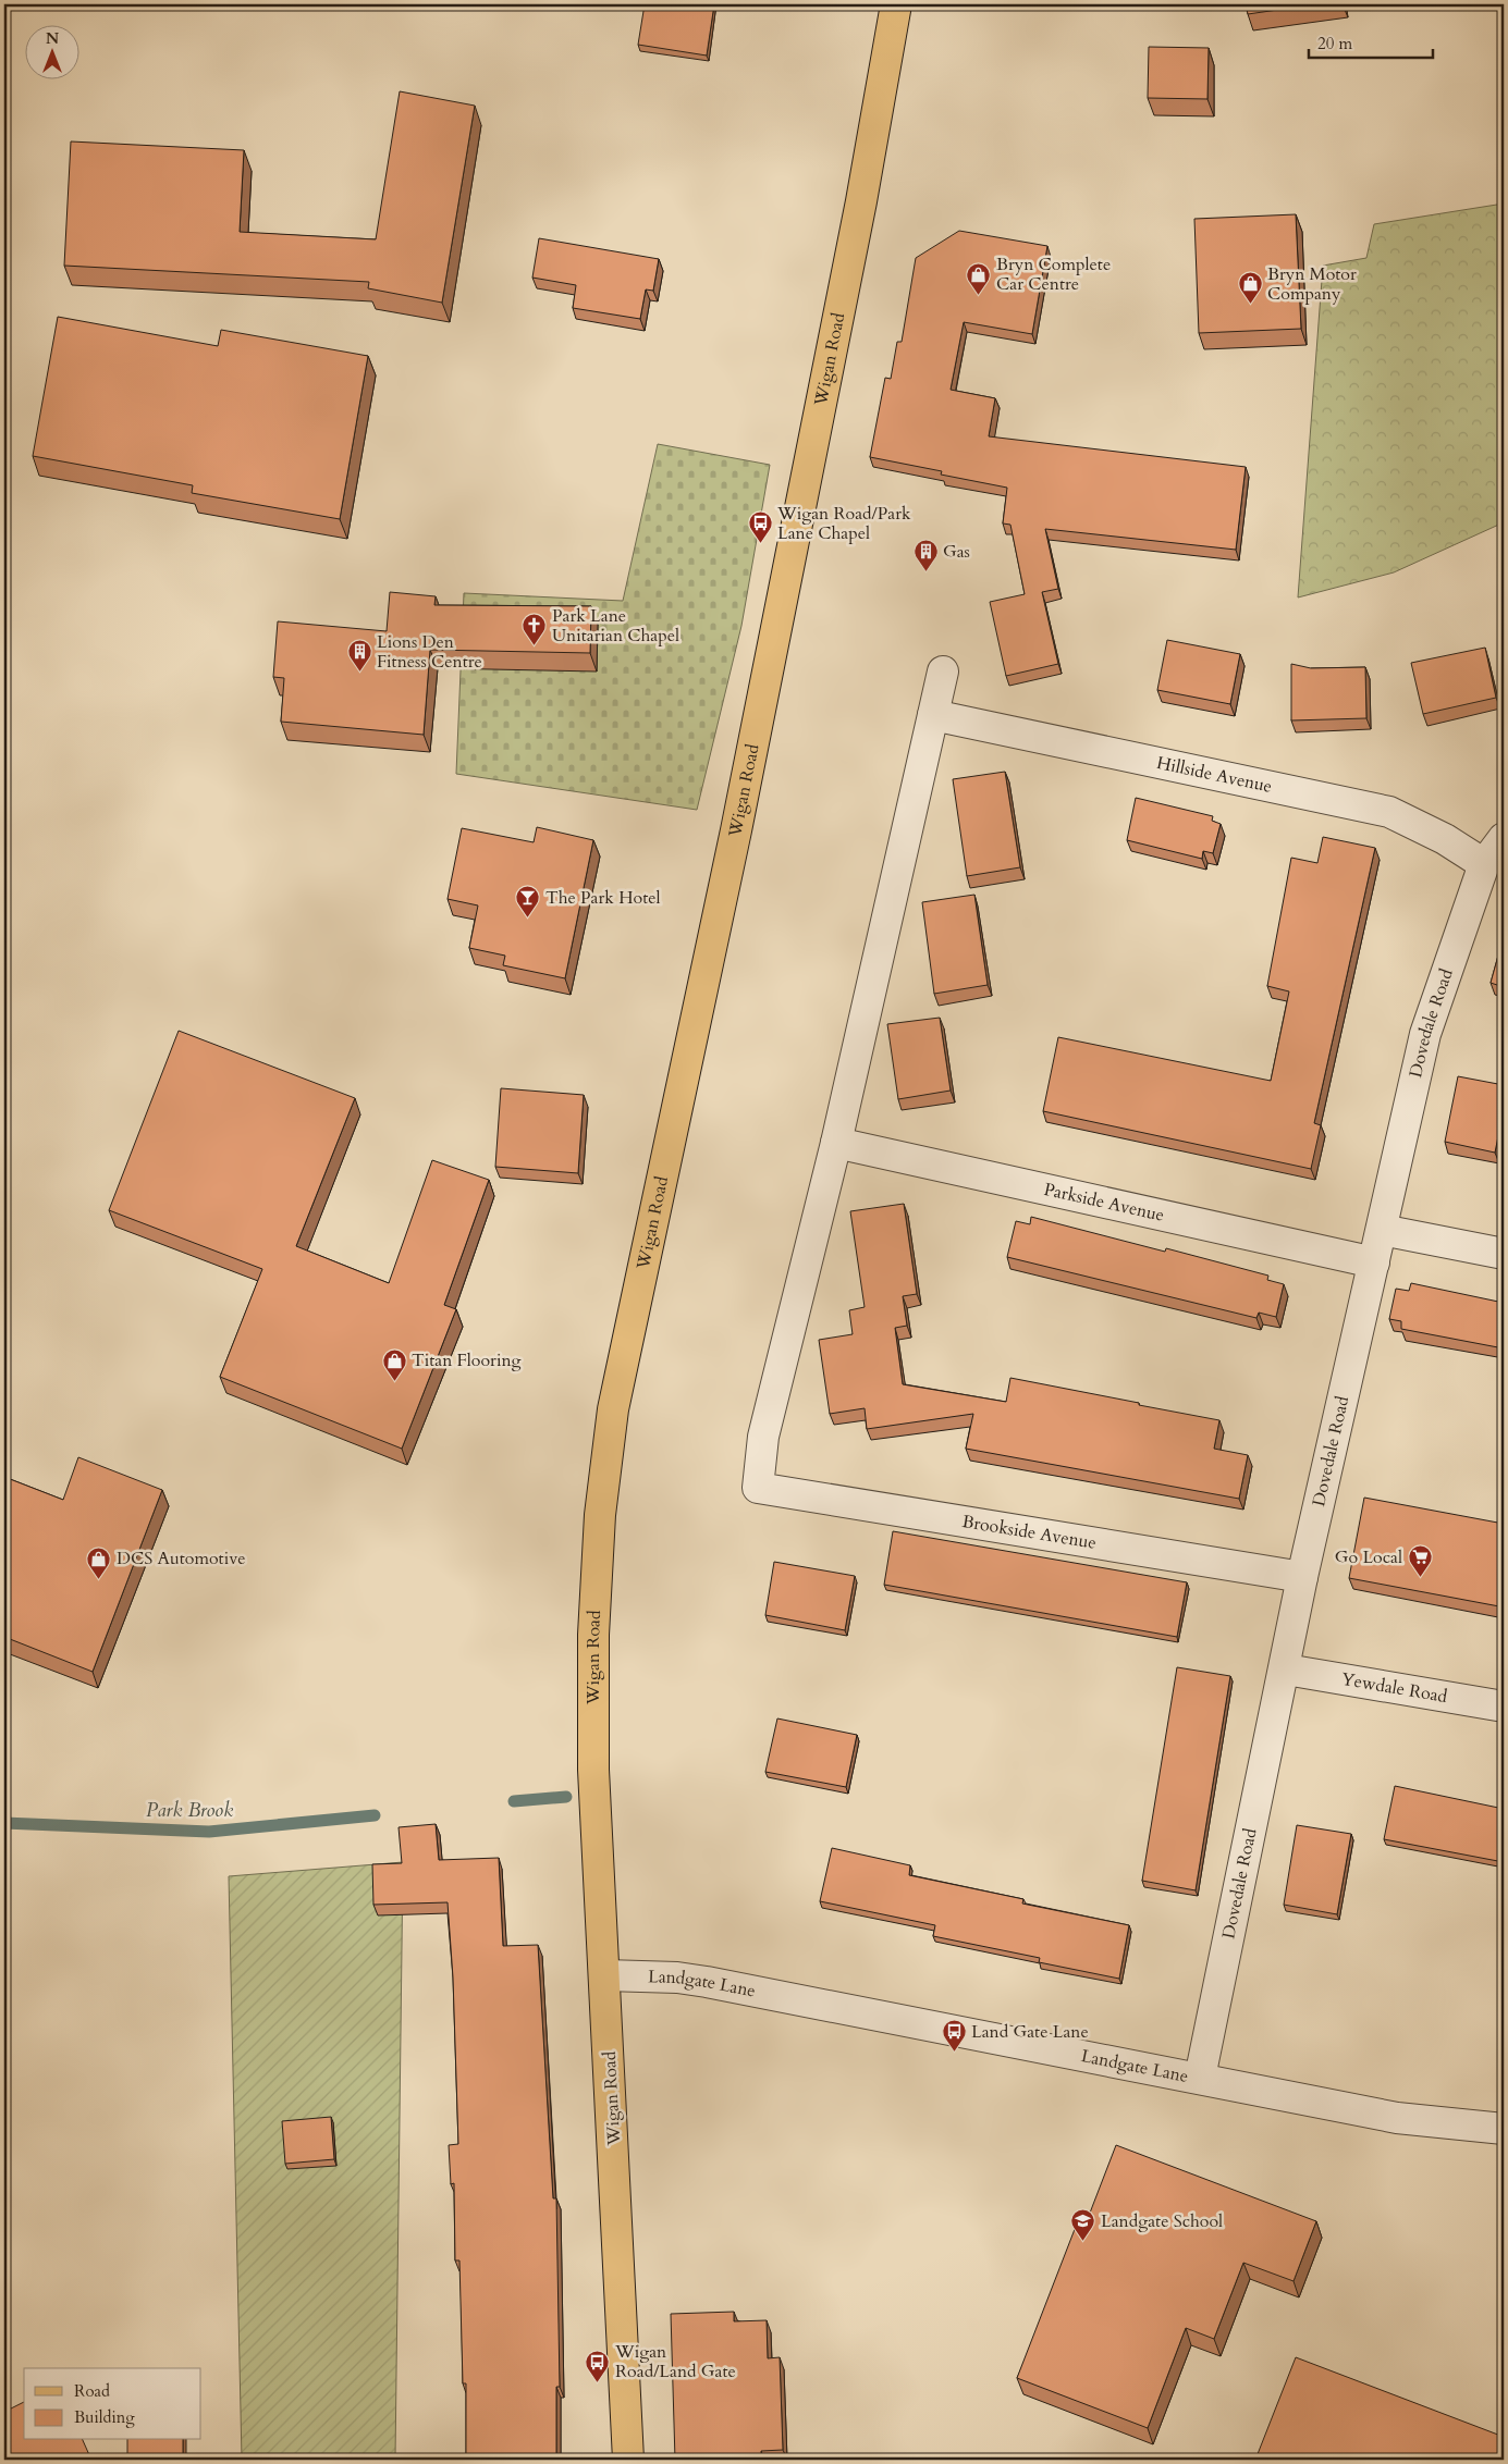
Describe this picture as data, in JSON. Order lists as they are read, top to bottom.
{
  "streets": {
    "main road": ["Wigan Road"],
    "street": [
      "Hillside Avenue",
      "Dovedale Road",
      "Parkside Avenue",
      "Brookside Avenue",
      "Yewdale Road",
      "Landgate Lane"
    ]
  },
  "crossings": [
    ["Wigan Road", "Landgate Lane"],
    ["Hillside Avenue", "Dovedale Road"],
    ["Dovedale Road", "Parkside Avenue"],
    ["Dovedale Road", "Brookside Avenue"],
    ["Dovedale Road", "Yewdale Road"],
    ["Dovedale Road", "Landgate Lane"],
    ["Parkside Avenue", "Brookside Avenue"]
  ],
  "water": ["Park Brook"],
  "places": {
    "shop": [
      "Bryn Complete Car Centre",
      "Bryn Motor Company",
      "Titan Flooring",
      "DCS Automotive"
    ],
    "bus stop": ["Wigan Road/Park Lane Chapel", "Land Gate Lane", "Wigan Road/Land Gate"],
    "building": ["Gas", "Lions Den Fitness Centre"],
    "church": ["Park Lane Unitarian Chapel"],
    "bar": ["The Park Hotel"],
    "supermarket": ["Go Local"],
    "school or university": ["Landgate School"]
  },
  "legend": ["Road", "Building"],
  "scale_bar": "20 m",
  "north": "top"
}
